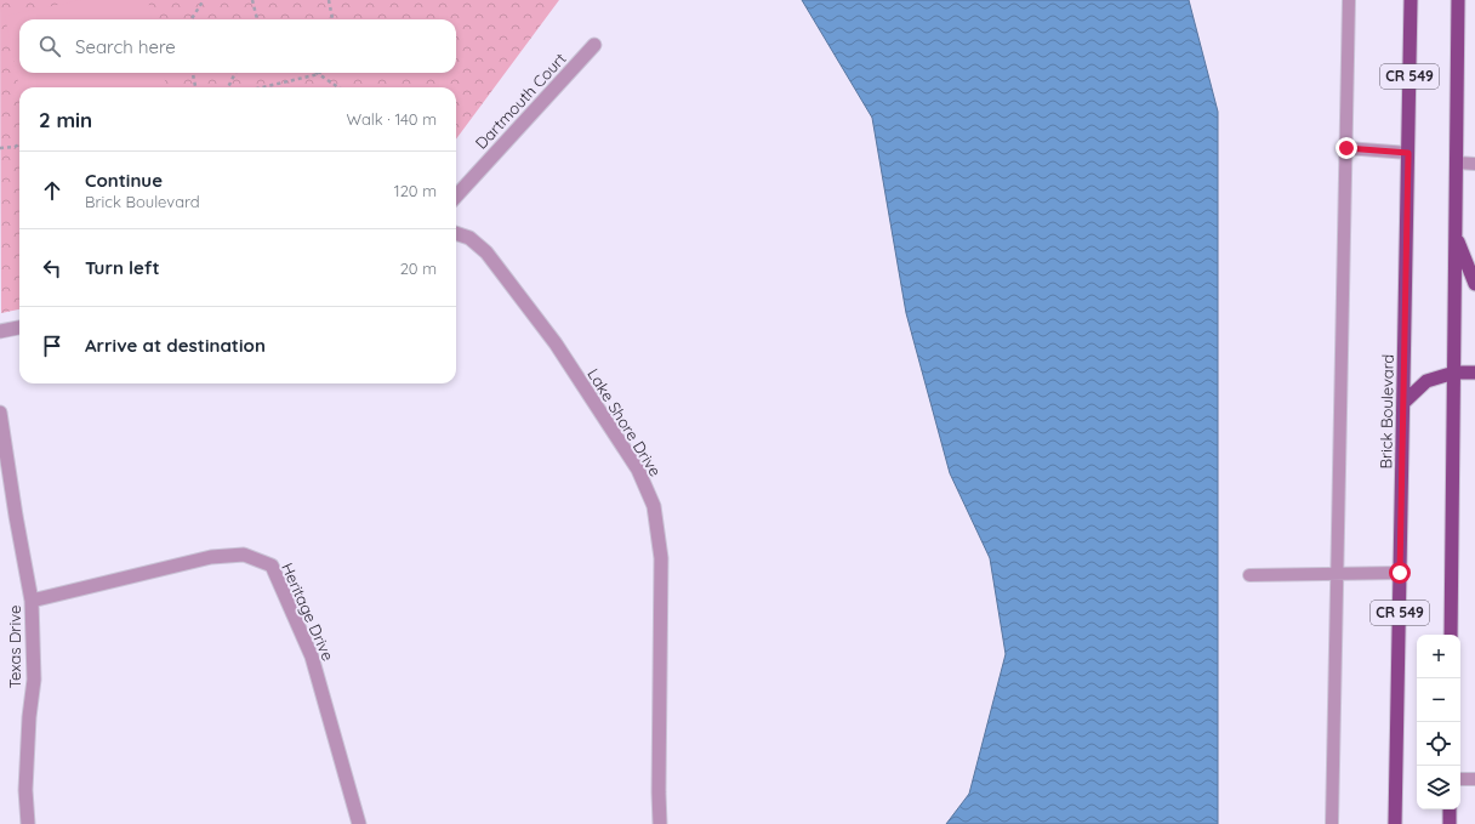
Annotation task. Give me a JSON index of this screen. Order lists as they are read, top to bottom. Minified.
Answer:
{"streets":{"main road":["CR 549","Brick Boulevard"],"street":["Dartmouth Court","Lake Shore Drive","Heritage Drive","Texas Drive"]},"crossings":[["Heritage Drive","Texas Drive"]],"page":{"search":"Search here","heading":["2 min","Walk · 140 m"],"list":[["Continue","Brick Boulevard","120 m"],["Turn left","20 m"],"Arrive at destination"],"map_buttons":["+","−"]}}
